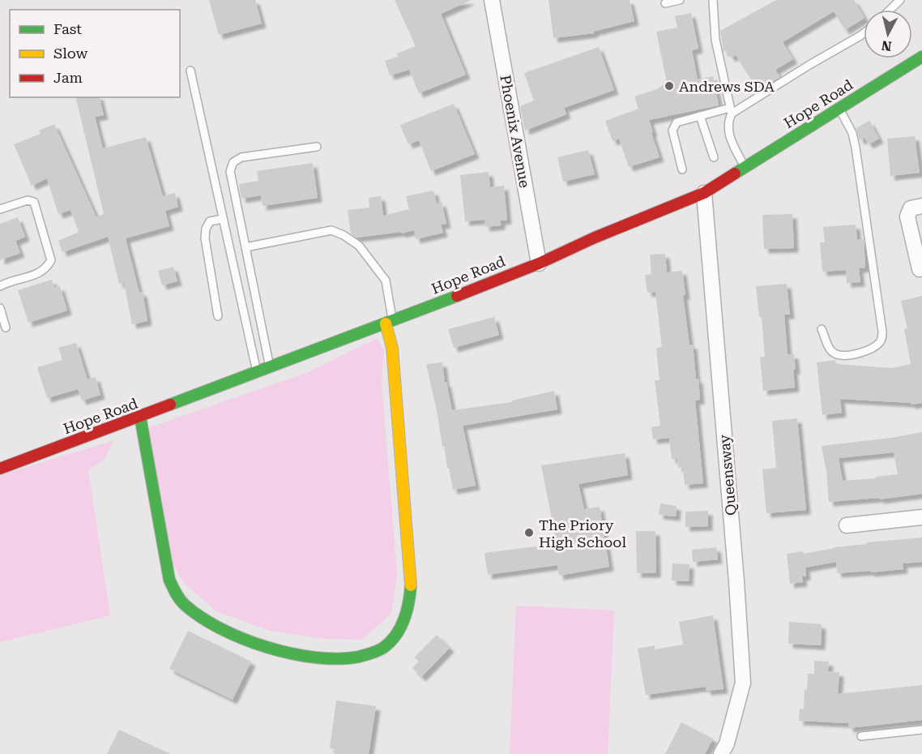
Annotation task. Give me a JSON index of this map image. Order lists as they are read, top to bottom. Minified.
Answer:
{"streets":{"main road":["Hope Road"],"street":["Phoenix Avenue","Queensway"]},"crossings":[["Hope Road","Phoenix Avenue"],["Hope Road","Queensway"]],"places":["Andrews SDA","The Priory High School"],"legend":["Fast","Slow","Jam"],"north":"bottom"}
